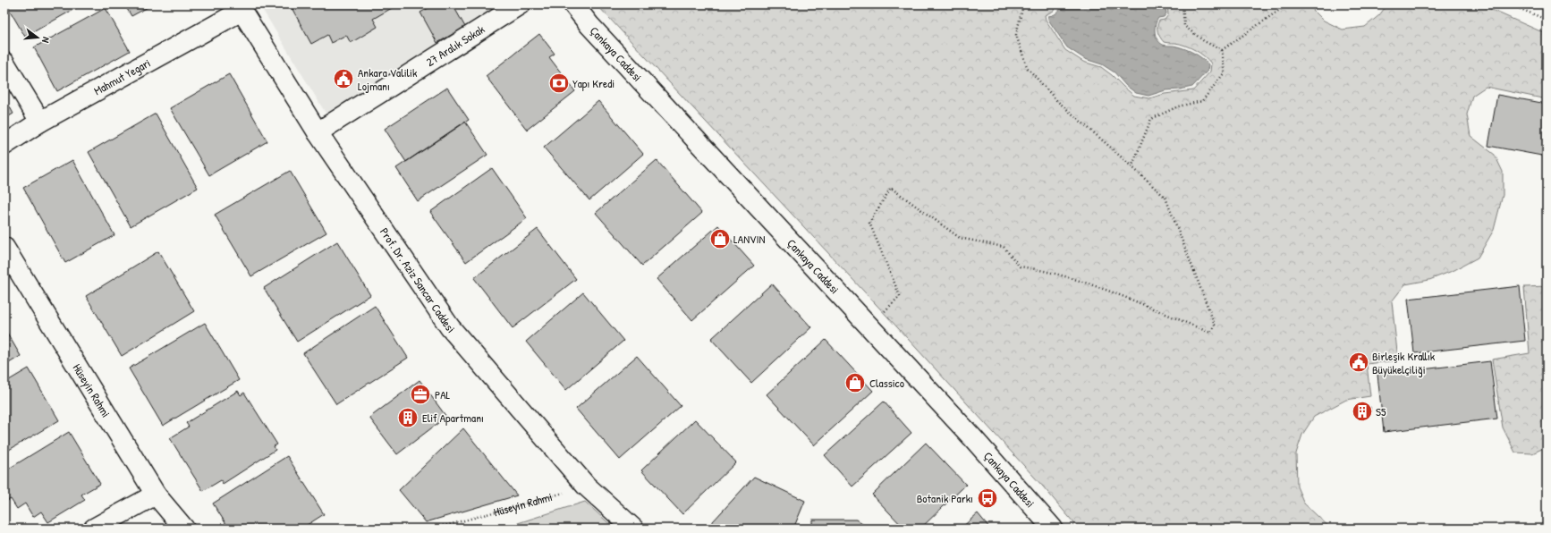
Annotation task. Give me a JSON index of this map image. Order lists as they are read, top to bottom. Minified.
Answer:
{"streets":{"street":["27 Aralık Sokak","Çankaya Caddesi","Mahmut Yegari","Prof. Dr. Aziz Sancar Caddesi","Hüseyin Rahmi"]},"crossings":[["27 Aralık Sokak","Prof. Dr. Aziz Sancar Caddesi"],["Mahmut Yegari","Prof. Dr. Aziz Sancar Caddesi"],["Prof. Dr. Aziz Sancar Caddesi","Hüseyin Rahmi"]],"places":{"public building":["Ankara Valilik Lojmanı","Birleşik Krallık Büyükelçiliği"],"bank":["Yapı Kredi"],"shop":["LANVIN","Classico"],"office":["PAL"],"building":["S5","Elif Apartmanı"],"bus stop":["Botanik Parkı"]},"north":"right"}
